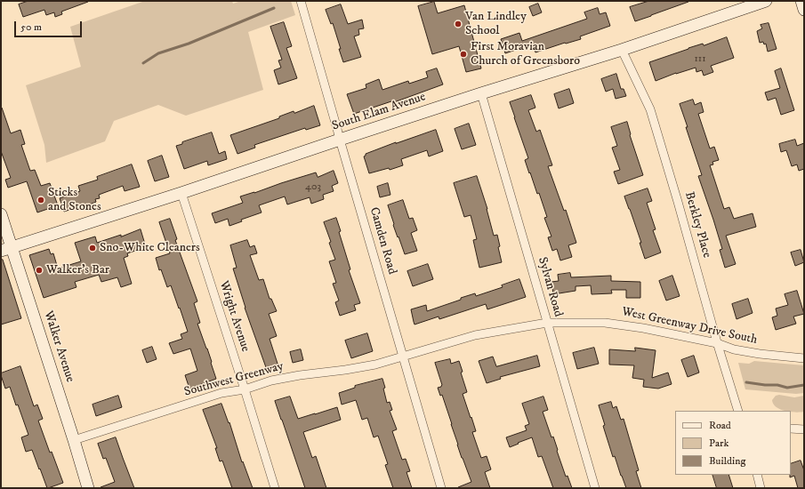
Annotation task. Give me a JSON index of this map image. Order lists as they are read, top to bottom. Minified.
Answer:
{"streets":{"street":["South Elam Avenue","Berkley Place","Camden Road","Sylvan Road","Wright Avenue","West Greenway Drive South","Walker Avenue","Southwest Greenway"]},"crossings":[["South Elam Avenue","Berkley Place"],["South Elam Avenue","Camden Road"],["South Elam Avenue","Sylvan Road"],["South Elam Avenue","Wright Avenue"],["South Elam Avenue","Walker Avenue"],["Berkley Place","West Greenway Drive South"],["Camden Road","West Greenway Drive South"],["Camden Road","Southwest Greenway"],["Sylvan Road","West Greenway Drive South"],["Wright Avenue","Southwest Greenway"],["West Greenway Drive South","Southwest Greenway"],["Walker Avenue","Southwest Greenway"]],"places":["Van Lindley School","First Moravian Church of Greensboro","Sticks and Stones","Sno-White Cleaners","Walker's Bar"],"house_numbers":["111","403"],"legend":["Road","Park","Building"],"scale_bar":"50 m"}
